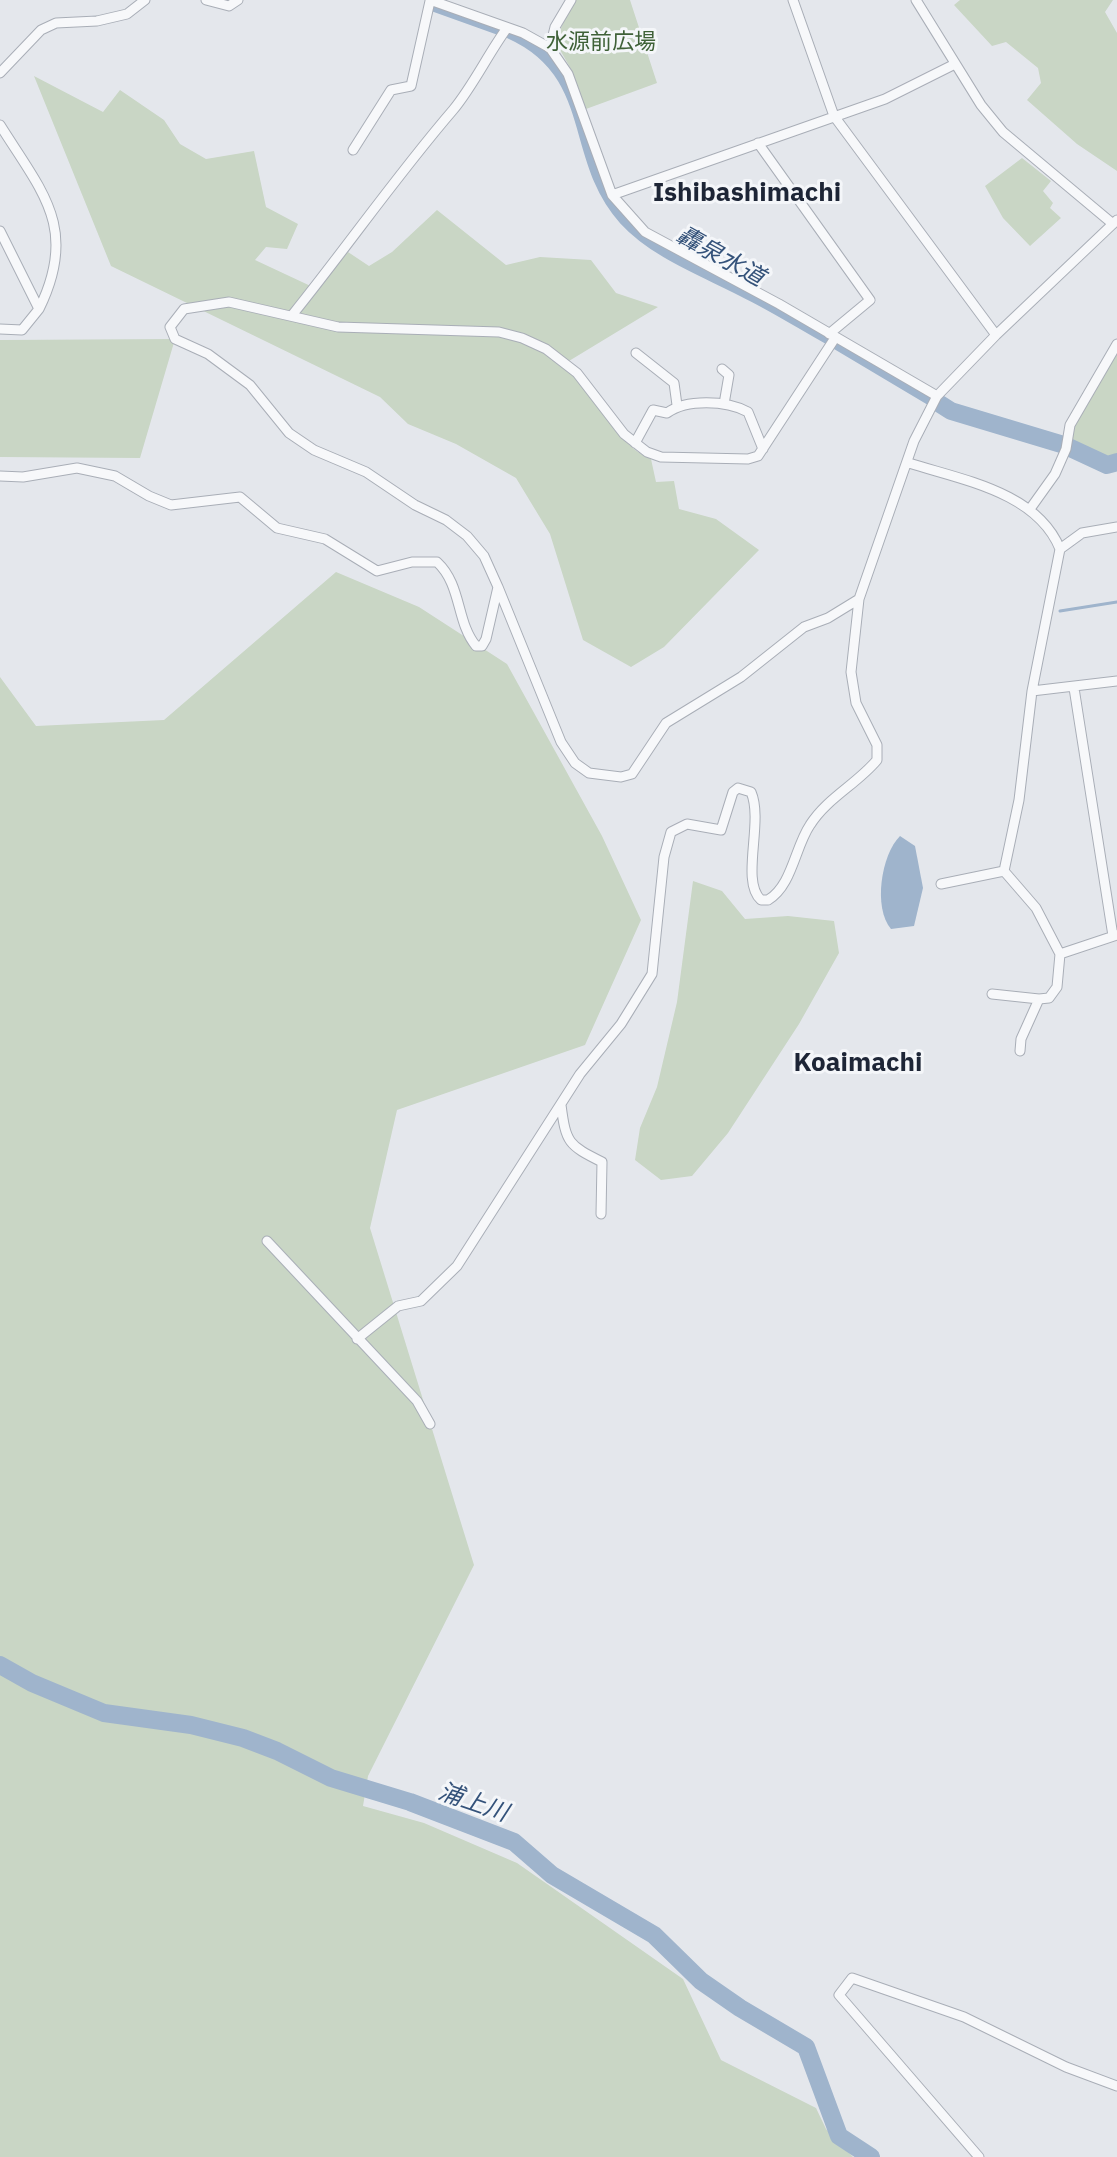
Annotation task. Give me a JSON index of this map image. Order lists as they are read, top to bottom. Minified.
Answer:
{"districts":["Ishibashimachi","Koaimachi"],"water":["轟泉水道","浦上川"],"parks":["水源前広場"]}
